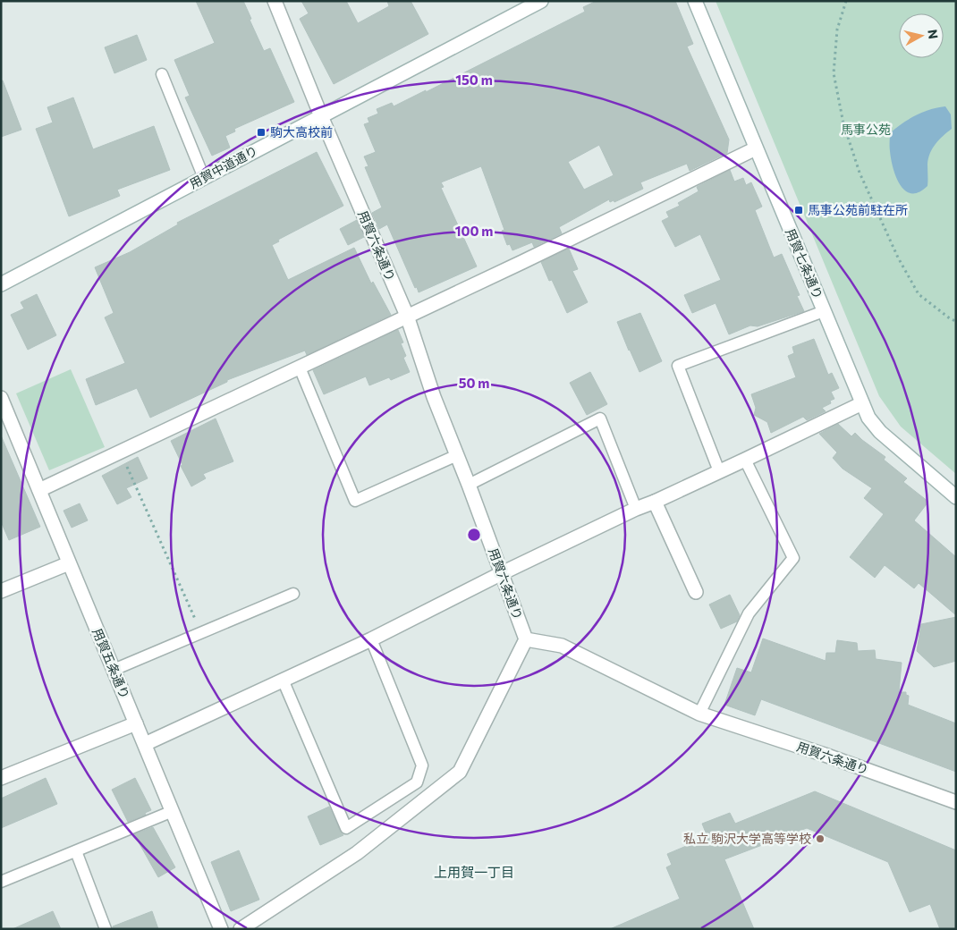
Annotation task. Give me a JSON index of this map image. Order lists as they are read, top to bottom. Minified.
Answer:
{"streets":{"street":["用賀中道通り","用賀六条通り","用賀七条通り","用賀五条通り"]},"crossings":[["用賀中道通り","用賀六条通り"]],"districts":["上用賀一丁目"],"parks":["馬事公苑"],"places":{"transit":["駒大高校前","馬事公苑前駐在所"],"other":["私立 駒沢大学高等学校"]},"north":"right","rings":["150 m","100 m","50 m"]}
